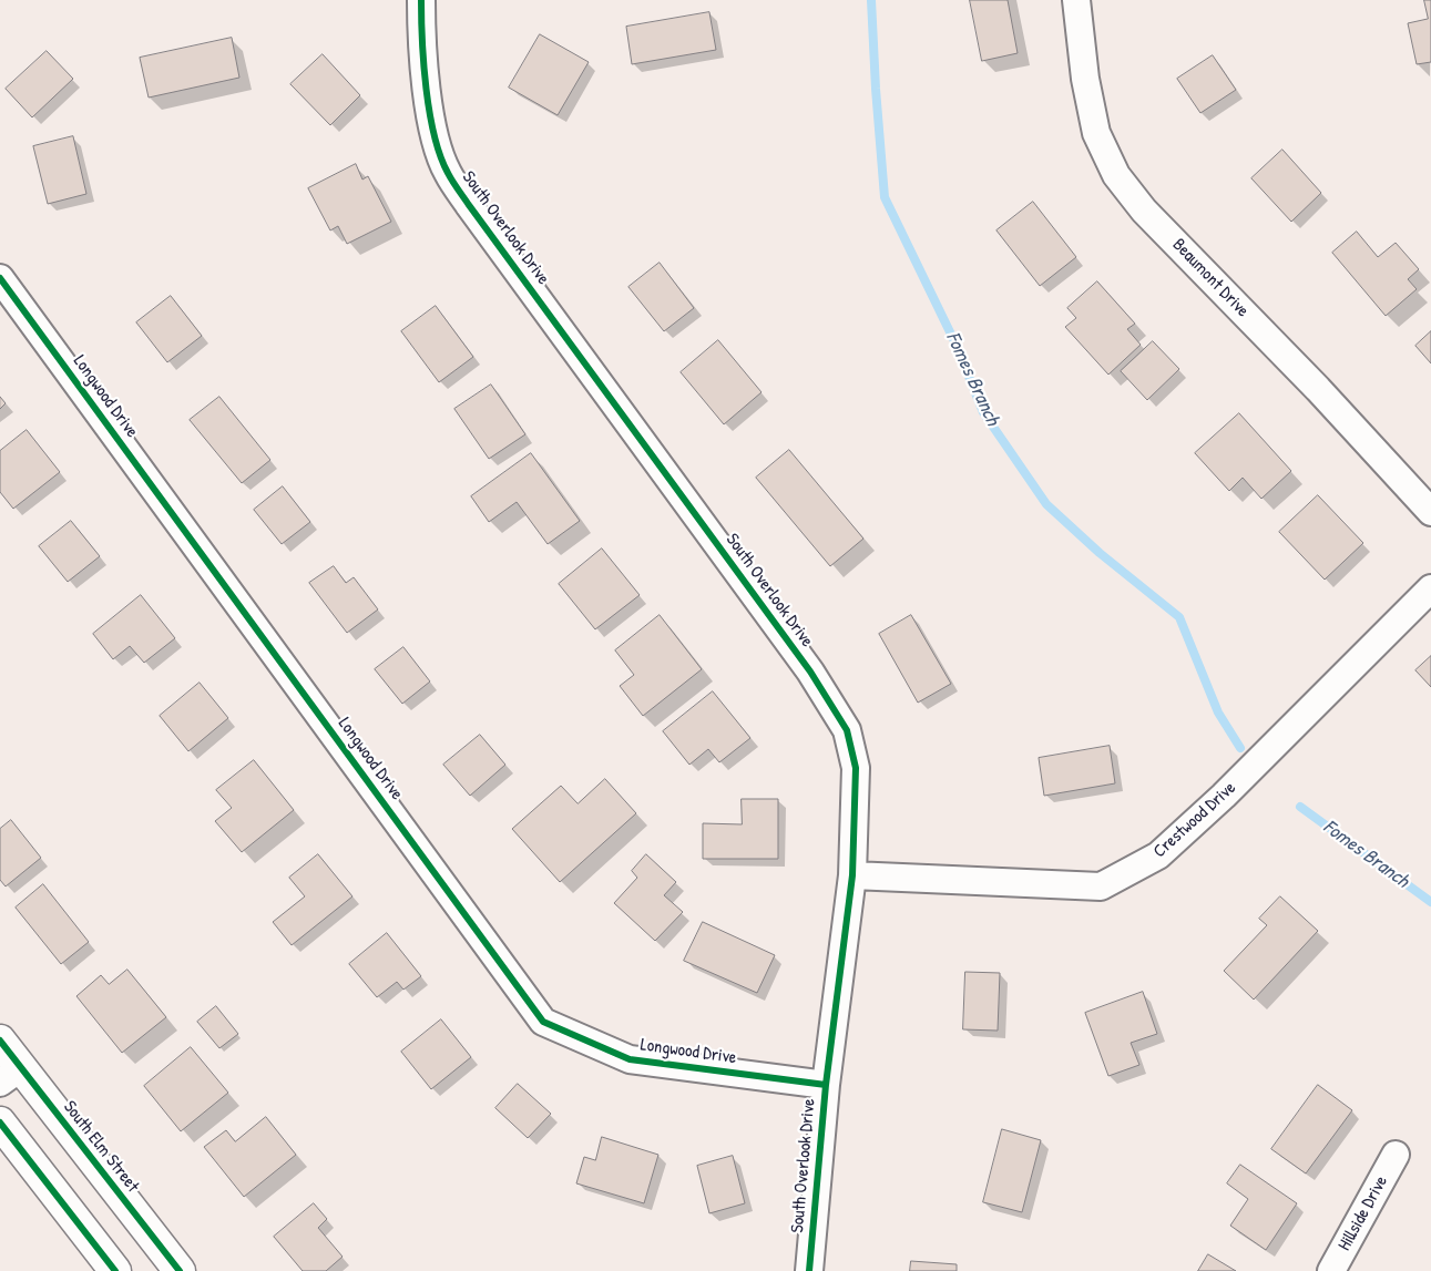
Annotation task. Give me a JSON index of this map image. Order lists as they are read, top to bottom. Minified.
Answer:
{"streets":{"street":["South Overlook Drive","Beaumont Drive","Longwood Drive","Crestwood Drive","South Elm Street","Hillside Drive"]},"crossings":[["South Overlook Drive","Longwood Drive"],["South Overlook Drive","Crestwood Drive"]],"water":["Fomes Branch"]}
